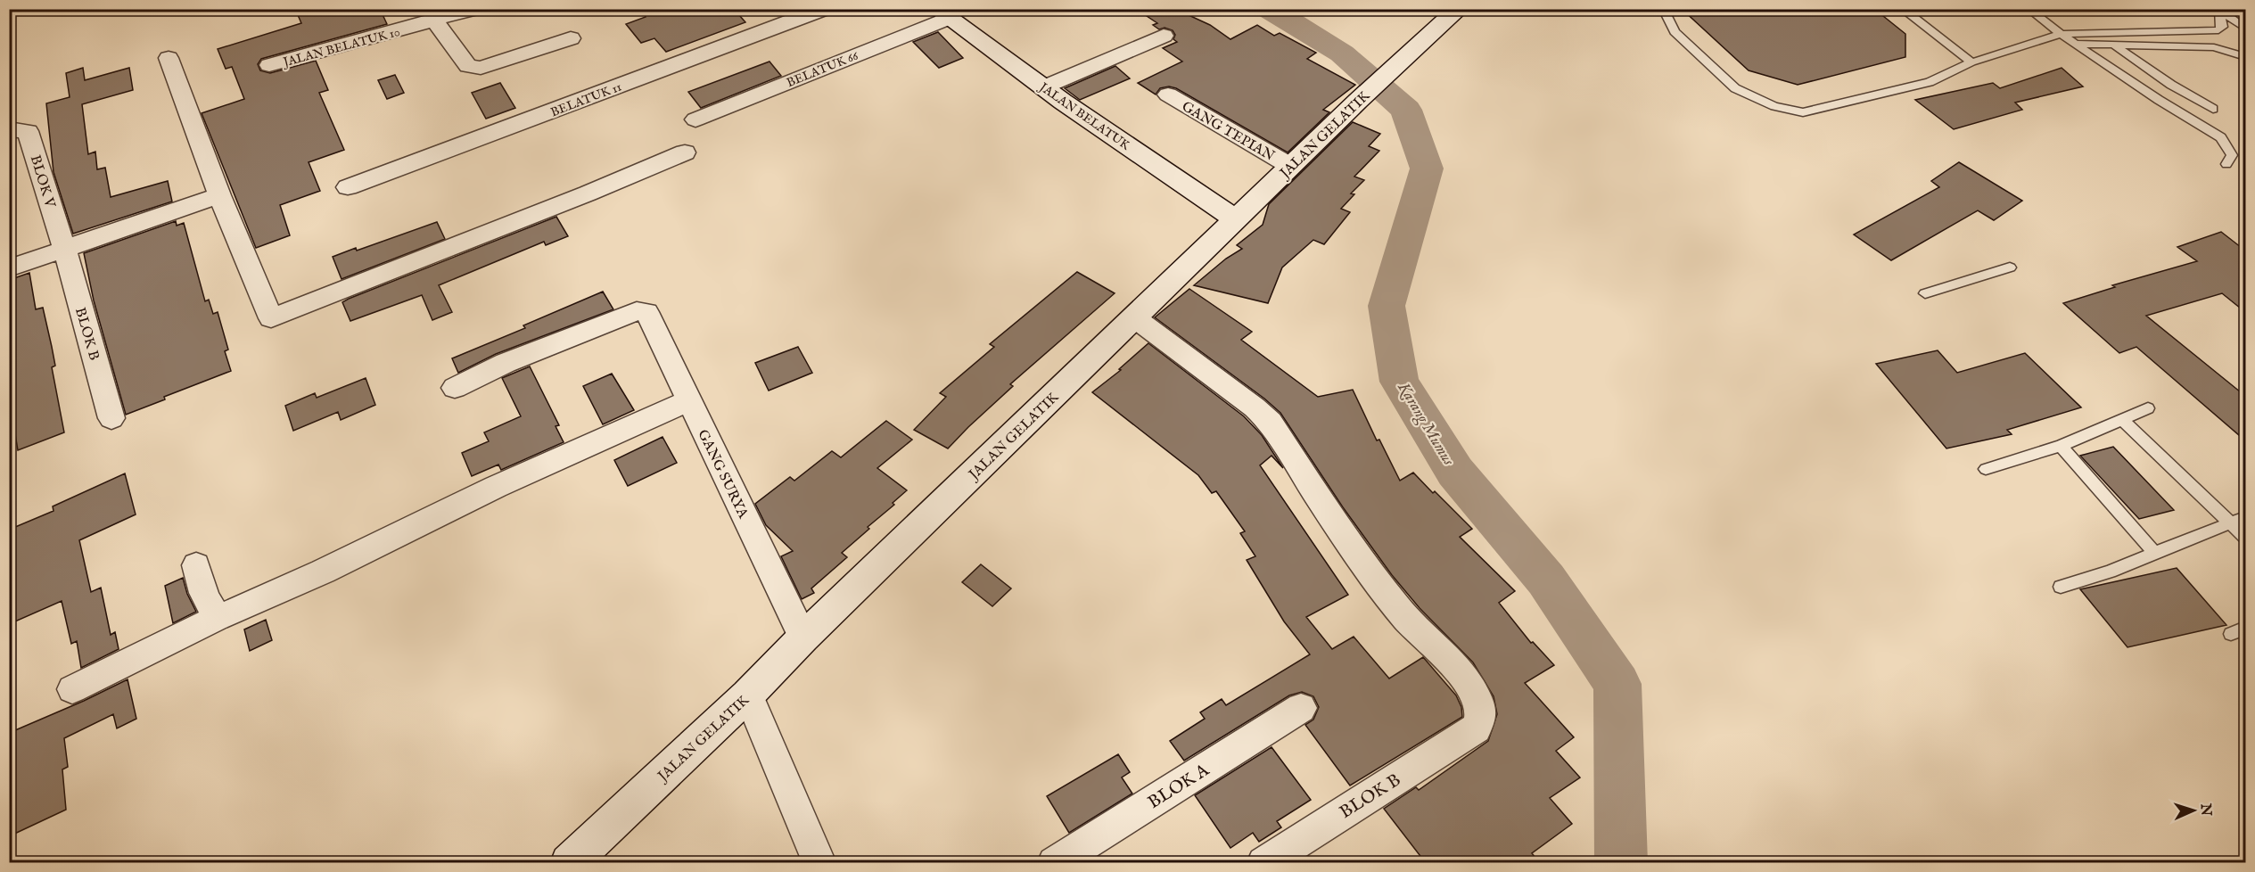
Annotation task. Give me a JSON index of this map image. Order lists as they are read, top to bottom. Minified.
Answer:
{"streets":{"street":["JALAN BELATUK 10","BELATUK 66","BELATUK 11","JALAN BELATUK","GANG TEPIAN","JALAN GELATIK","BLOK V","BLOK B","GANG SURYA","BLOK A"]},"crossings":[["BELATUK 66","JALAN BELATUK"],["JALAN BELATUK","JALAN GELATIK"],["GANG TEPIAN","JALAN GELATIK"],["JALAN GELATIK","BLOK B"],["JALAN GELATIK","GANG SURYA"],["BLOK V","BLOK B"]],"water":["Karang Mumus"],"north":"right"}
